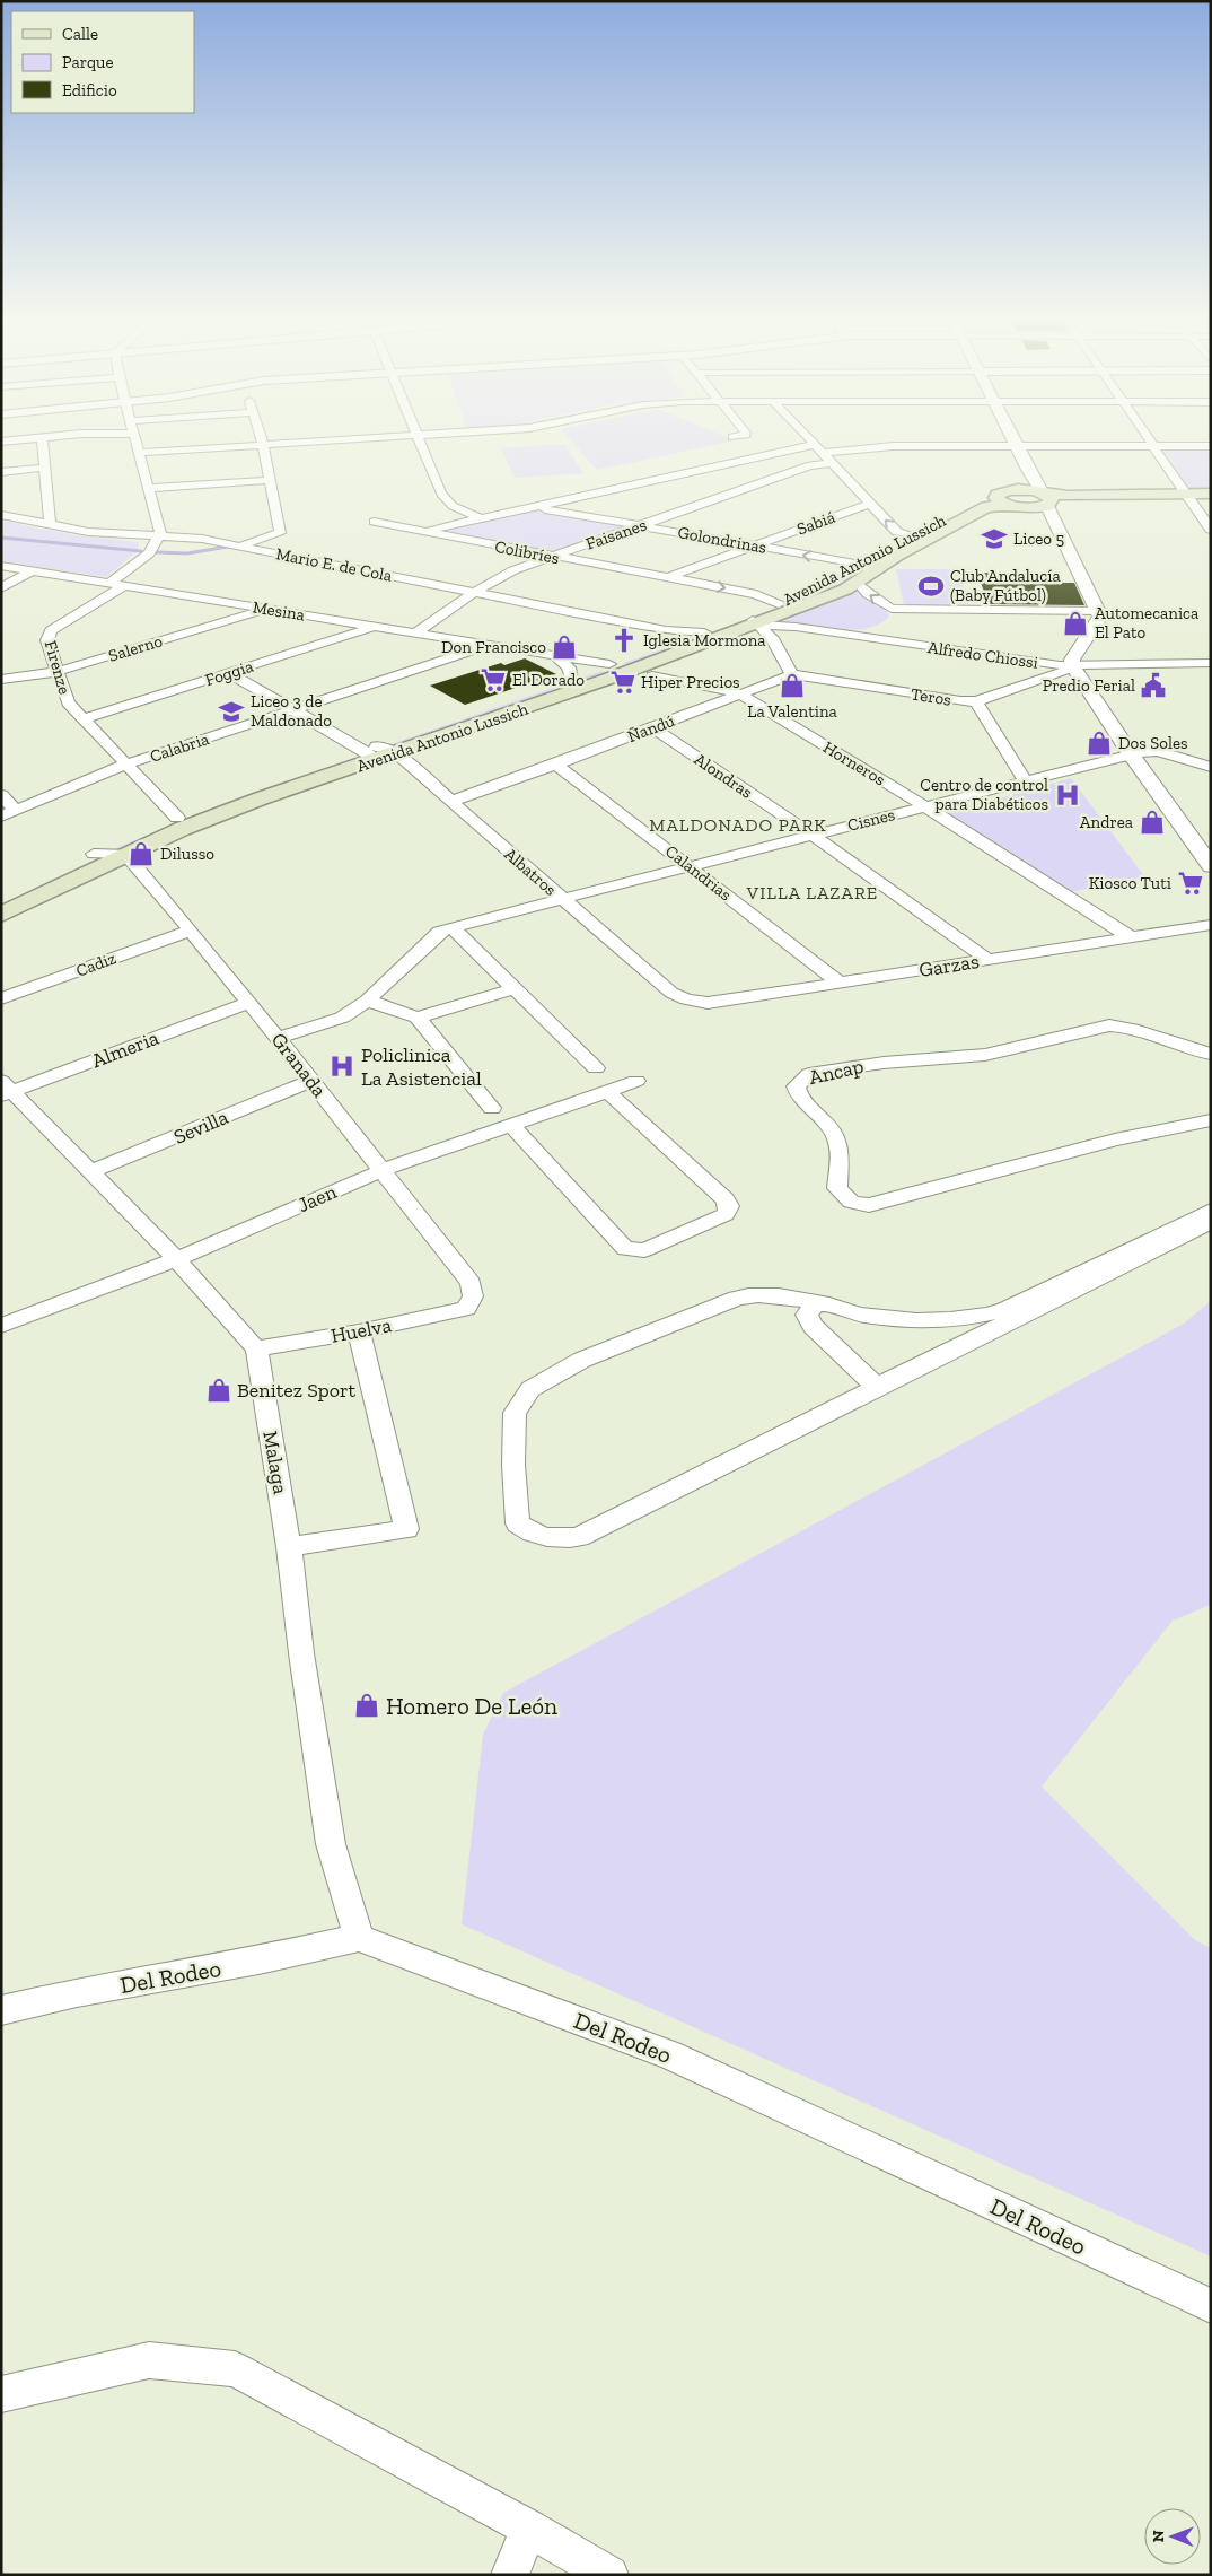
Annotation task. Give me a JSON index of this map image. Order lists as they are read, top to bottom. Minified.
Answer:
{"streets":{"main road":["Avenida Antonio Lussich"],"street":["Sabiá","Faisanes","Golondrinas","Colibríes","Mario E. de Cola","Mesina","Salerno","Alfredo Chiossi","Firenze","Foggia","Teros","Ñandú","Calabria","Horneros","Alondras","Cisnes","Albatros","Calandrias","Cadiz","Garzas","Almeria","Granada","Ancap","Sevilla","Jaen","Huelva","Malaga","Del Rodeo"]},"crossings":[["Sabiá","Golondrinas"],["Sabiá","Colibríes"],["Faisanes","Golondrinas"],["Faisanes","Colibríes"],["Faisanes","Mario E. de Cola"],["Faisanes","Mesina"],["Golondrinas","Avenida Antonio Lussich"],["Colibríes","Avenida Antonio Lussich"],["Avenida Antonio Lussich","Mario E. de Cola"],["Avenida Antonio Lussich","Mesina"],["Avenida Antonio Lussich","Alfredo Chiossi"],["Avenida Antonio Lussich","Firenze"],["Avenida Antonio Lussich","Albatros"],["Avenida Antonio Lussich","Granada"],["Mesina","Salerno"],["Mesina","Firenze"],["Mesina","Foggia"],["Mesina","Calabria"],["Salerno","Firenze"],["Firenze","Foggia"],["Firenze","Calabria"],["Foggia","Albatros"],["Teros","Ñandú"],["Teros","Cisnes"],["Ñandú","Horneros"],["Ñandú","Alondras"],["Ñandú","Albatros"],["Ñandú","Calandrias"],["Calabria","Albatros"],["Horneros","Cisnes"],["Horneros","Garzas"],["Alondras","Cisnes"],["Alondras","Garzas"],["Cisnes","Albatros"],["Cisnes","Calandrias"],["Cisnes","Granada"],["Albatros","Garzas"],["Calandrias","Garzas"],["Cadiz","Granada"],["Almeria","Granada"],["Granada","Sevilla"],["Granada","Jaen"],["Granada","Huelva"],["Huelva","Malaga"],["Malaga","Del Rodeo"]],"districts":["MALDONADO PARK","VILLA LAZARE"],"places":{"school or university":["Liceo 5","Liceo 3 de Maldonado"],"sports":["Club Andalucía (Baby Fútbol)"],"shop":["Automecanica El Pato","Don Francisco","La Valentina","Dos Soles","Andrea","Dilusso","Benitez Sport","Homero De León"],"church":["Iglesia Mormona"],"supermarket":["El Dorado","Hiper Precios","Kiosco Tuti"],"public building":["Predio Ferial"],"hospital":["Centro de control para Diabéticos","Policlinica La Asistencial"]},"legend":["Calle","Parque","Edificio"],"north":"left"}
